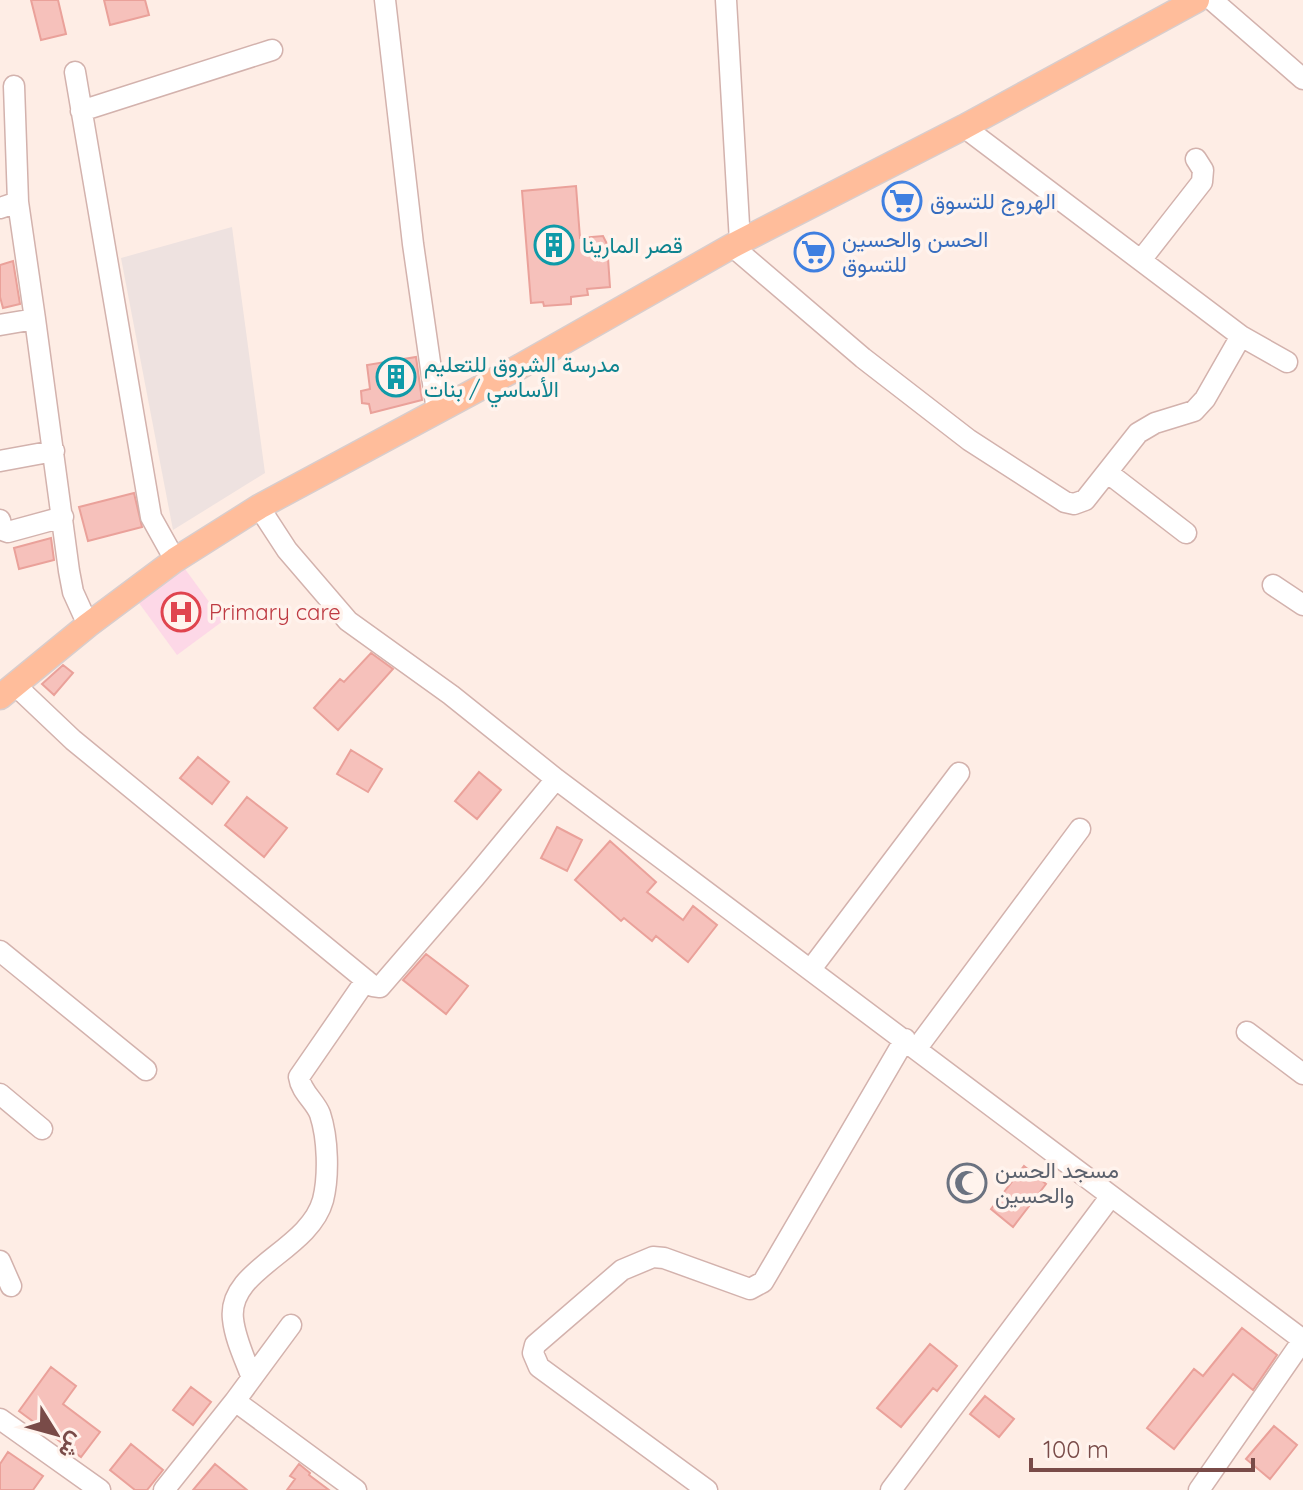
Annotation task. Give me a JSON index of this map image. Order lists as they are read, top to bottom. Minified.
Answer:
{"places":{"supermarket":["الهروج للتسوق","الحسن والحسين للتسوق"],"building":["قصر المارينا","مدرسة الشروق للتعليم الأساسي / بنات"],"hospital":["Primary care"],"mosque":["مسجد الحسن والحسين"]},"scale_bar":"100 m","north":"bottom right"}
